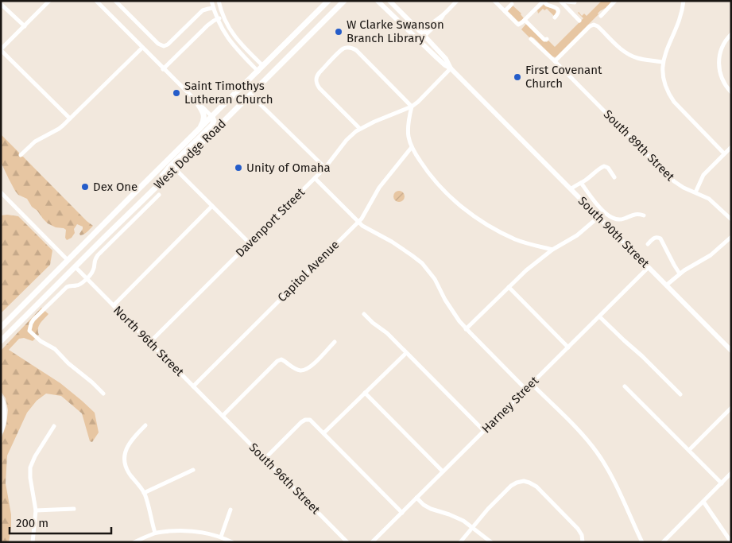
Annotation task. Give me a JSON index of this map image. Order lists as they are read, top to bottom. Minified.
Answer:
{"streets":{"highway":["West Dodge Road"],"main road":["South 90th Street"],"street":["South 89th Street","Davenport Street","Capitol Avenue","North 96th Street","Harney Street","South 96th Street"]},"crossings":[["West Dodge Road","North 96th Street"],["Davenport Street","South 90th Street"],["Davenport Street","North 96th Street"],["South 90th Street","Harney Street"],["Capitol Avenue","North 96th Street"],["North 96th Street","South 96th Street"]],"places":["W Clarke Swanson Branch Library","First Covenant Church","Saint Timothys Lutheran Church","Unity of Omaha","Dex One"],"scale_bar":"200 m"}
